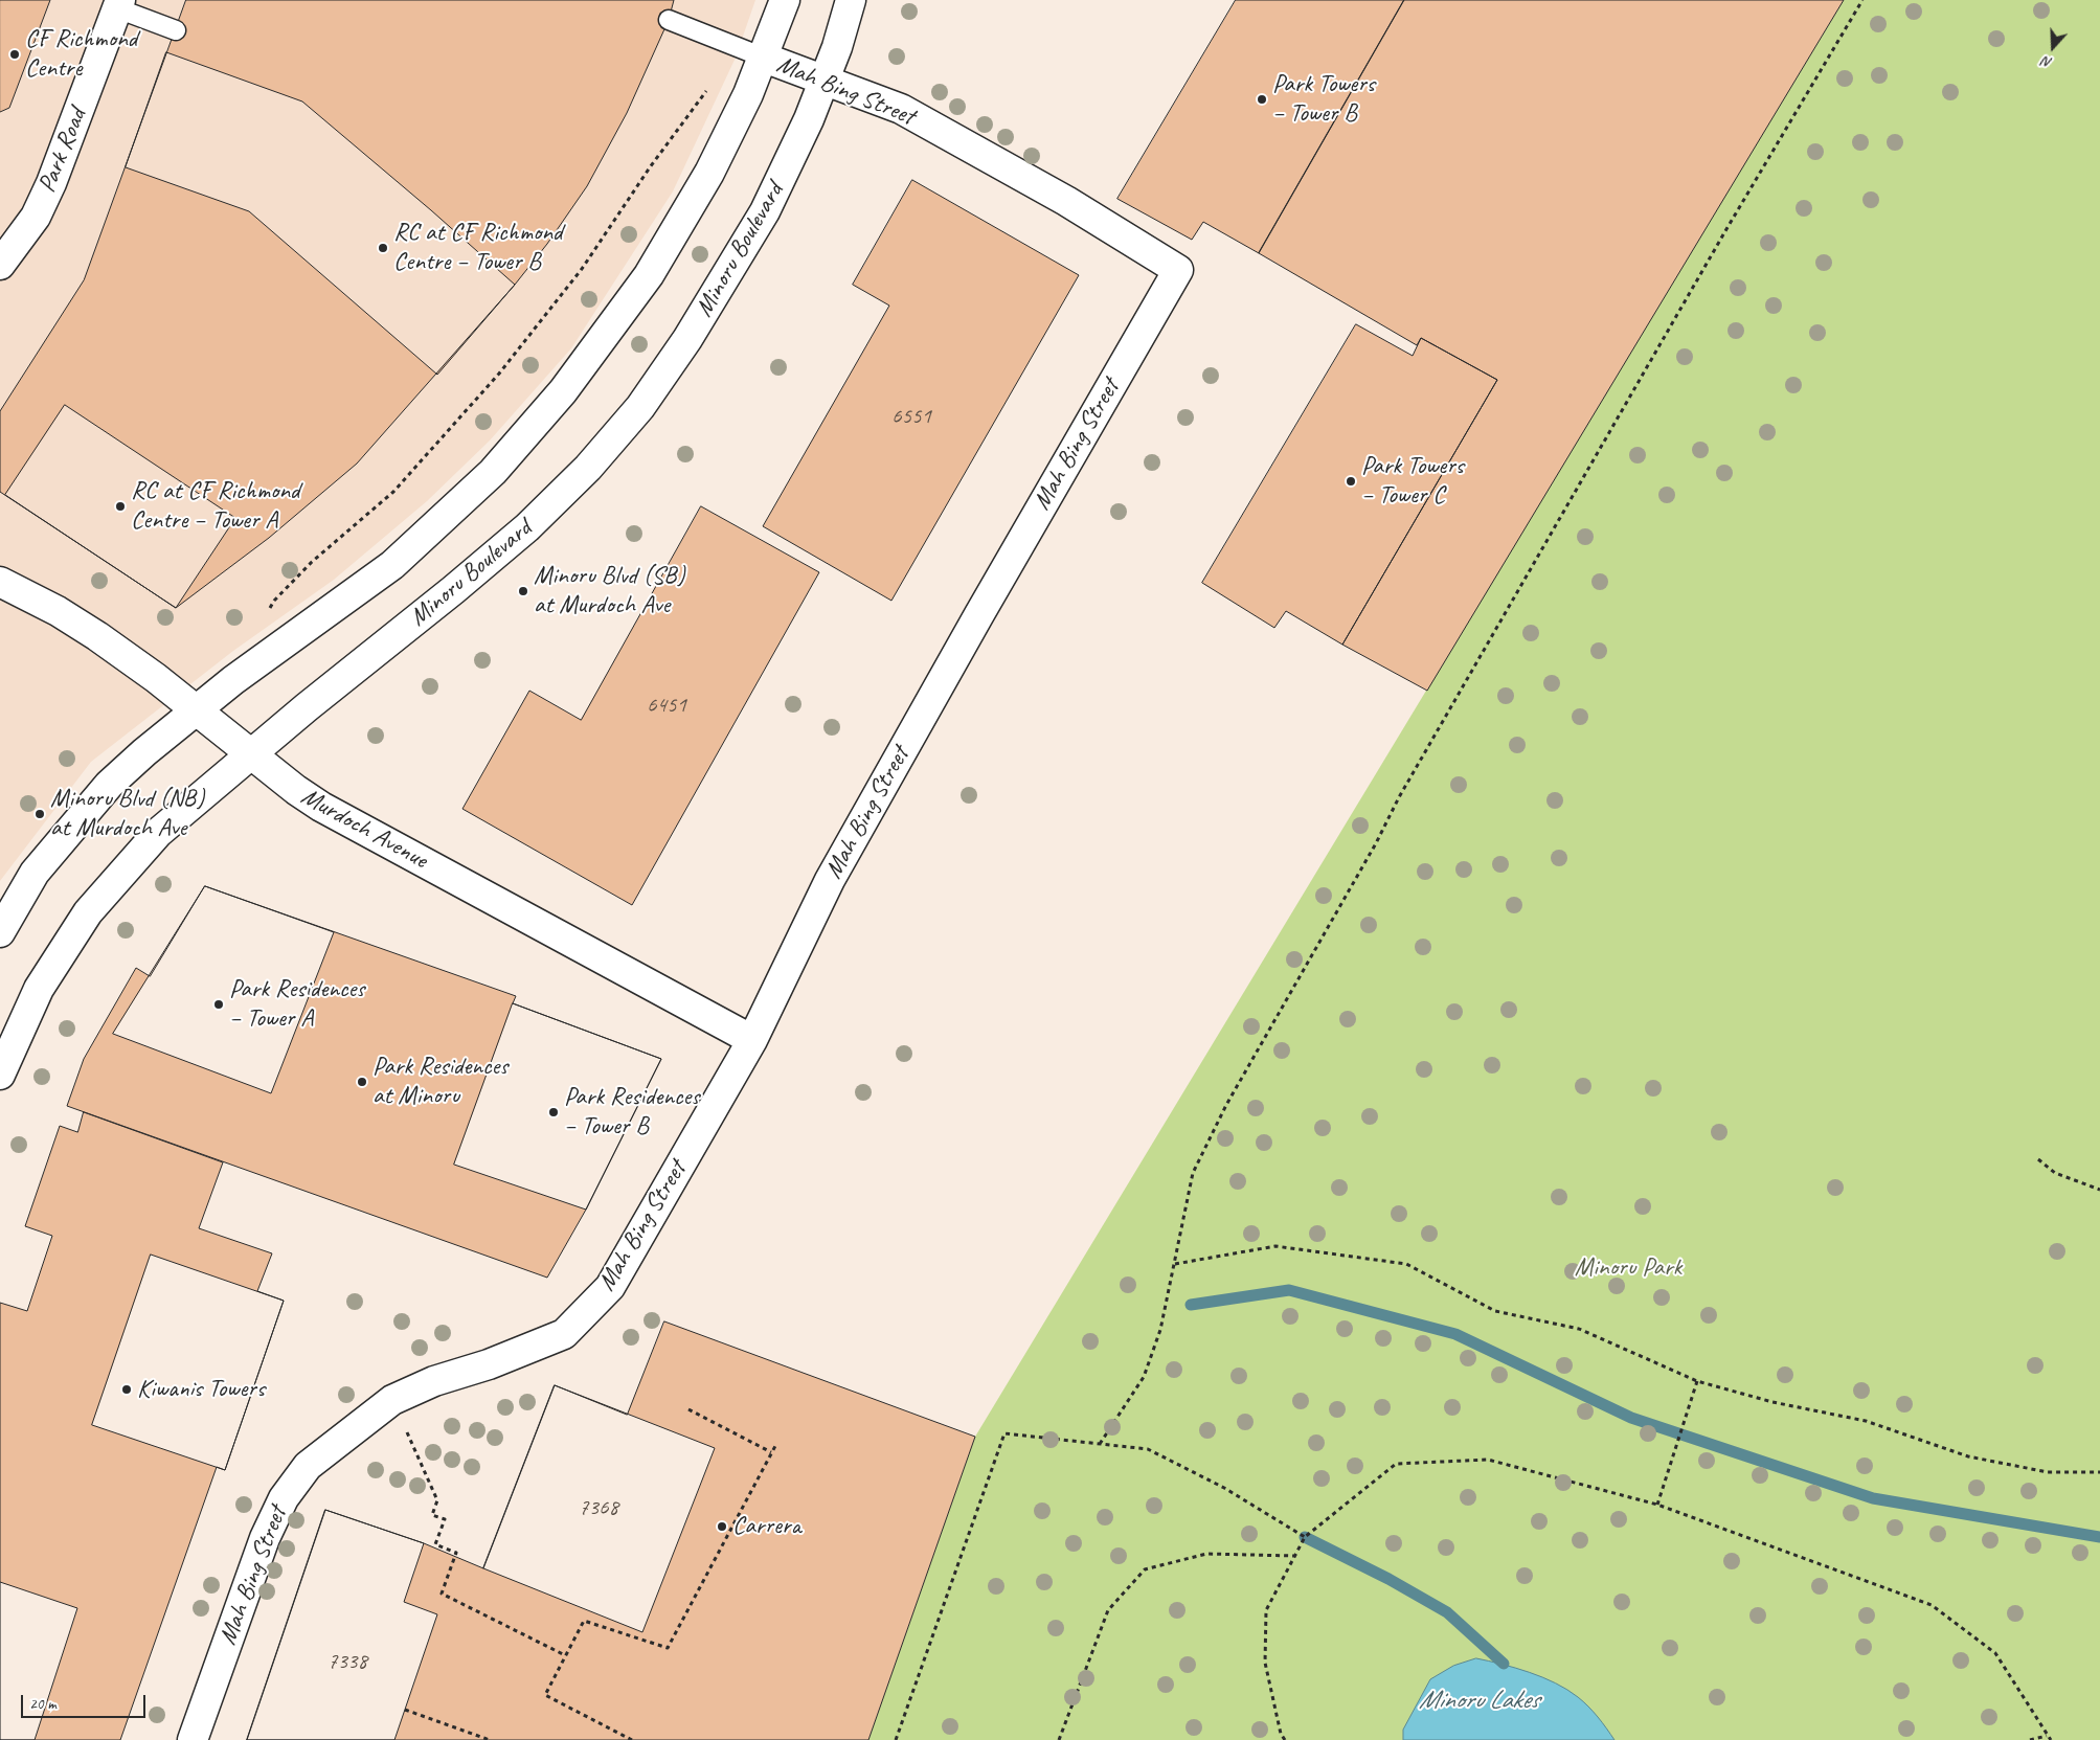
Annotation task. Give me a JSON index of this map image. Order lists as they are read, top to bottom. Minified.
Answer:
{"streets":{"street":["Mah Bing Street","Park Road","Minoru Boulevard","Murdoch Avenue"]},"crossings":[["Mah Bing Street","Minoru Boulevard"],["Mah Bing Street","Murdoch Avenue"],["Minoru Boulevard","Murdoch Avenue"]],"water":["Minoru Lakes"],"parks":["Minoru Park"],"places":["CF Richmond Centre","Park Towers – Tower B","RC at CF Richmond Centre – Tower B","Park Towers – Tower C","RC at CF Richmond Centre – Tower A","Minoru Blvd (SB) at Murdoch Ave","Minoru Blvd (NB) at Murdoch Ave","Park Residences – Tower A","Park Residences at Minoru","Park Residences – Tower B","Kiwanis Towers","Carrera"],"house_numbers":["6551","6451","7368","7338"],"scale_bar":"20 m","north":"bottom"}
